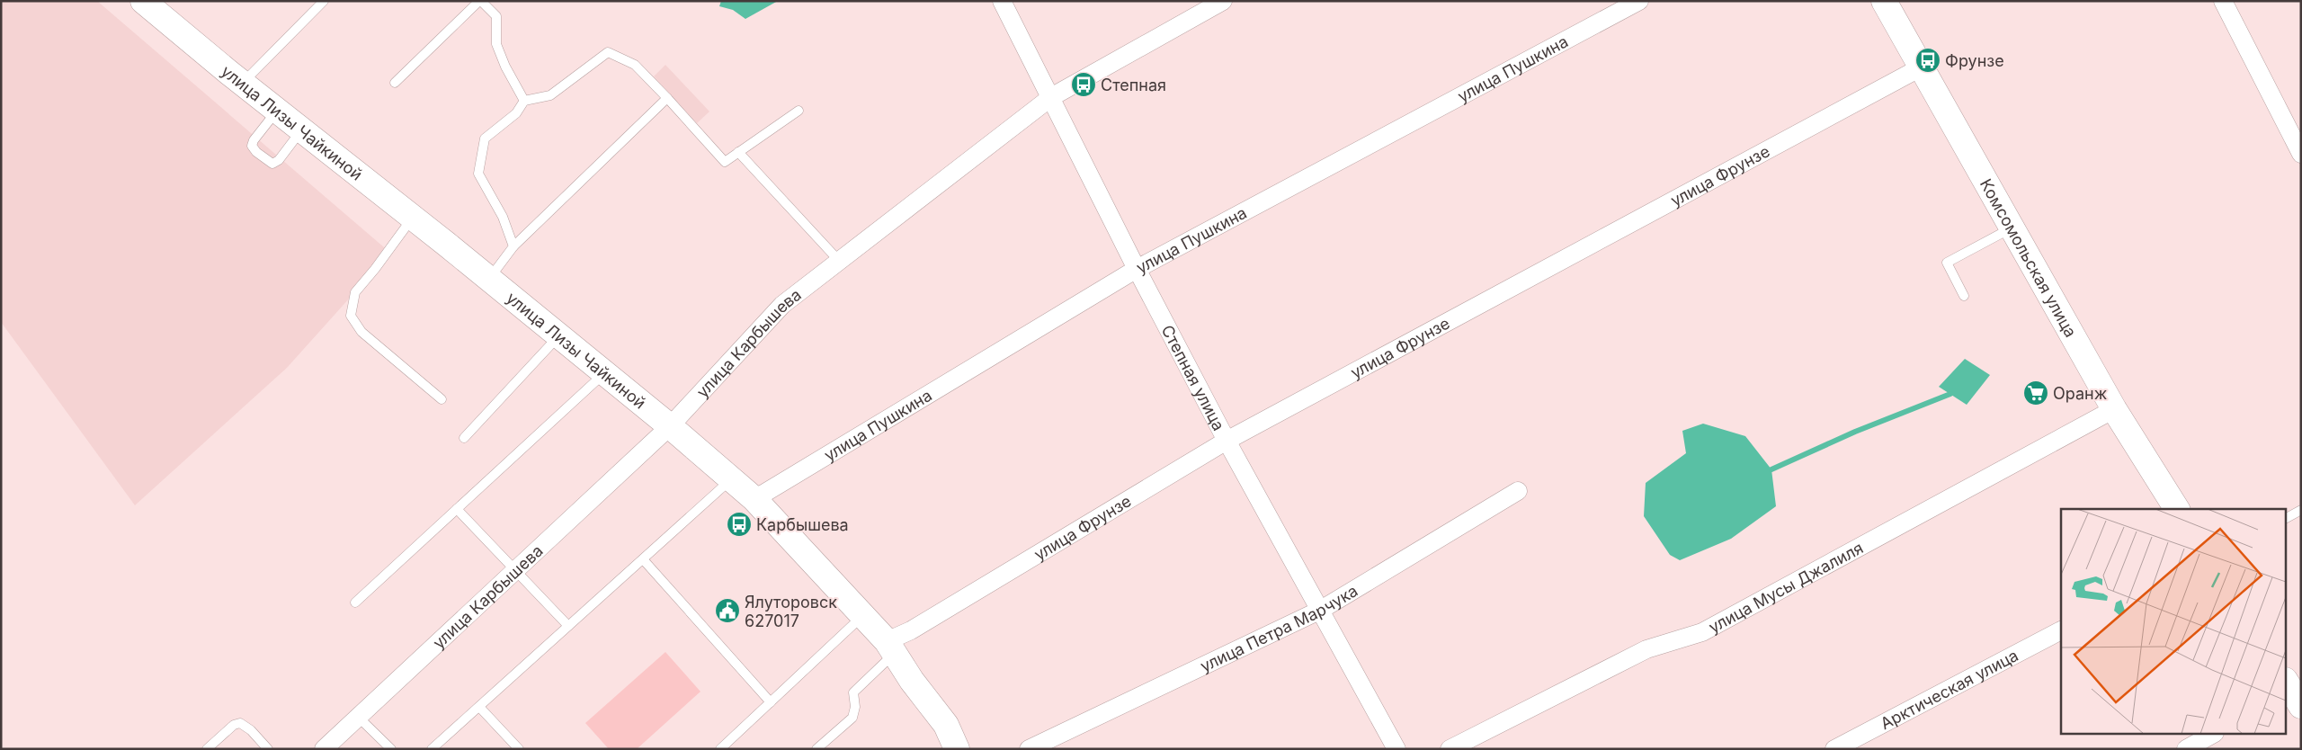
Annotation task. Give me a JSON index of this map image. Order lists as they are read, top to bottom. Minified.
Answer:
{"streets":{"street":["улица Пушкина","улица Лизы Чайкиной","улица Фрунзе","Комсомольская улица","улица Карбышева","Степная улица","улица Мусы Джалиля","улица Петра Марчука","Арктическая улица"]},"crossings":[["улица Пушкина","улица Лизы Чайкиной"],["улица Пушкина","Степная улица"],["улица Лизы Чайкиной","улица Фрунзе"],["улица Лизы Чайкиной","улица Карбышева"],["улица Фрунзе","Комсомольская улица"],["улица Фрунзе","Степная улица"],["Комсомольская улица","улица Мусы Джалиля"],["улица Карбышева","Степная улица"],["Степная улица","улица Петра Марчука"]],"places":{"bus stop":["Фрунзе","Степная","Карбышева"],"supermarket":["Оранж"],"public building":["Ялуторовск 627017"]}}
